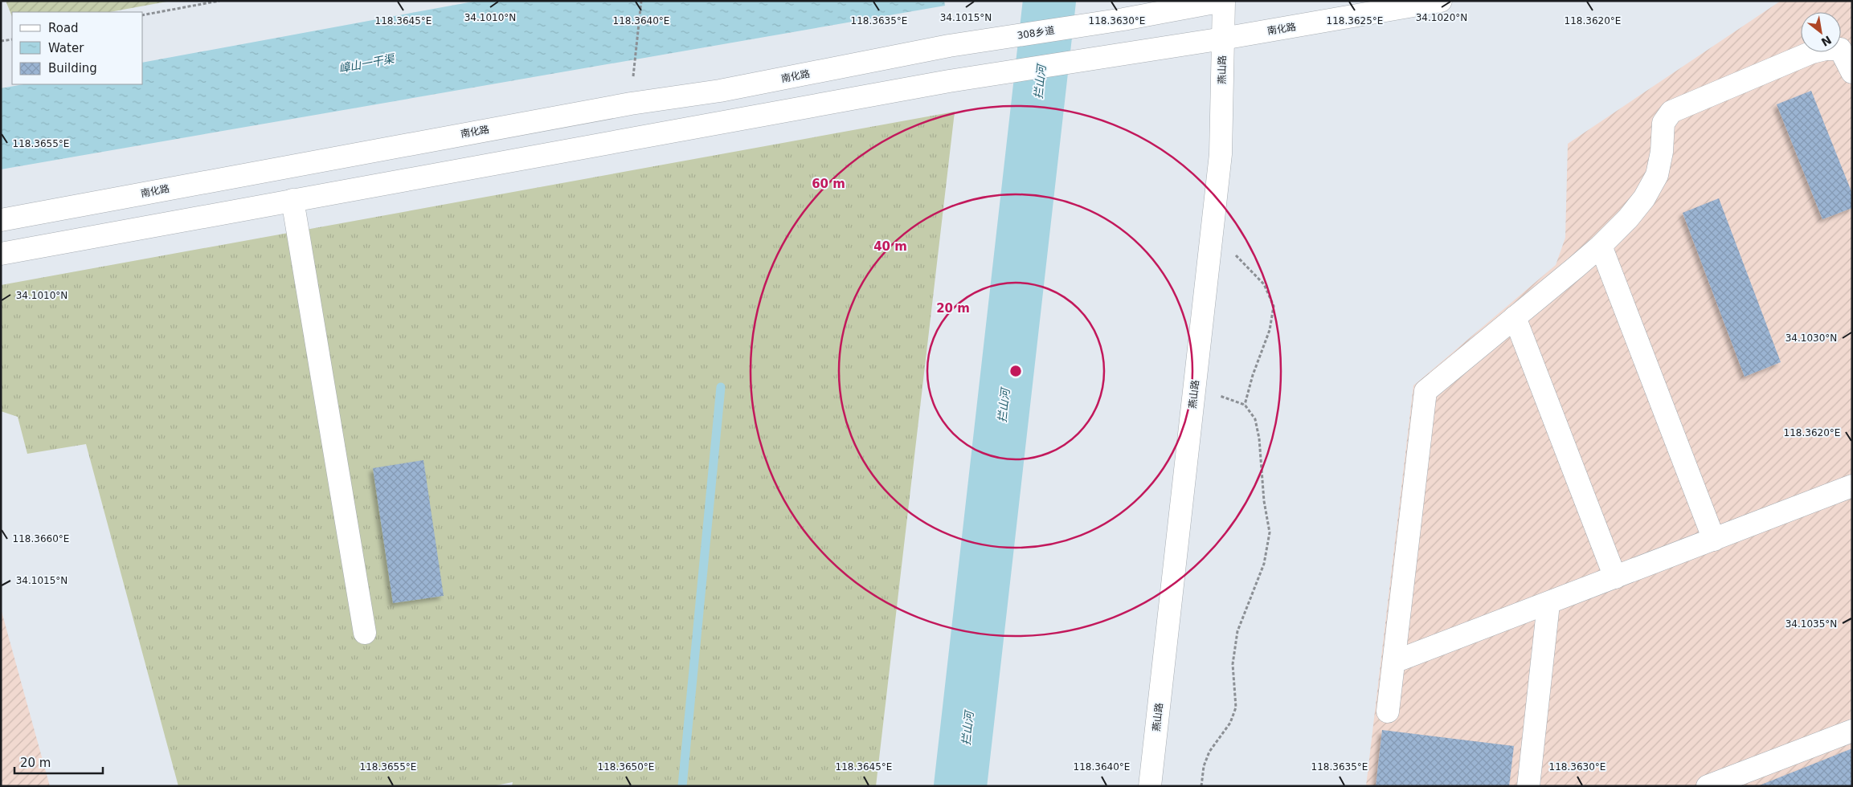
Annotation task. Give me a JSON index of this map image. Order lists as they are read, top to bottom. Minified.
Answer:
{"streets":{"main road":["南化路","308乡道","燕山路"]},"crossings":[["南化路","308乡道"],["南化路","燕山路"],["308乡道","燕山路"]],"water":["嶂山一干渠","拦山河"],"legend":["Road","Water","Building"],"scale_bar":"20 m","north":"bottom right","coordinates":["34.1010°N","34.1015°N","34.1020°N","118.3645°E","118.3640°E","118.3635°E","118.3630°E","118.3625°E","118.3620°E","118.3655°E","34.1030°N","118.3660°E","34.1035°N","118.3650°E"],"rings":["60 m","40 m","20 m"]}
